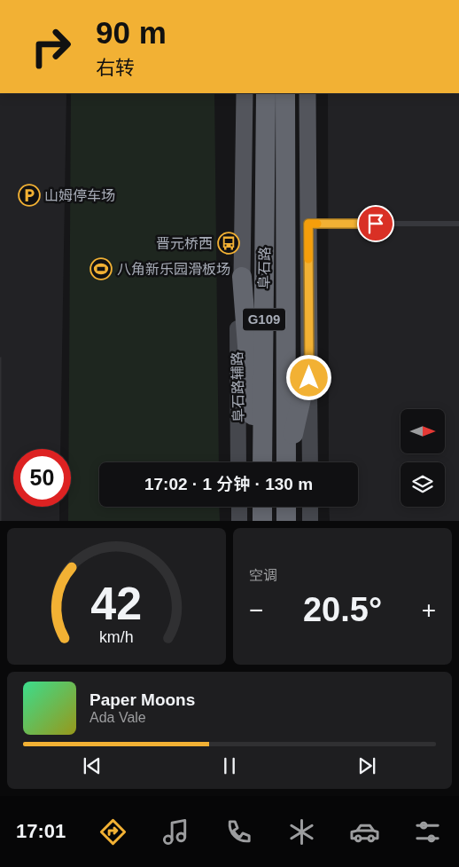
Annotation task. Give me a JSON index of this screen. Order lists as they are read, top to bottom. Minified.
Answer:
{"streets":{"highway":["阜石路","G109"],"street":["阜石路辅路"]},"crossings":[["阜石路","阜石路辅路"]],"places":{"parking":["山姆停车场"],"bus stop":["晋元桥西"],"sports":["八角新乐园滑板场"]},"north":"right","page":{"turn":["90 m","右转"],"limit":"50","trip":"17:02 · 1 分钟 · 130 m","tile":"空调","heat":["−","20.5°","+"],"song":["Paper Moons","Ada Vale"],"tabs":"17:01","gauge":["42","km/h"]}}
